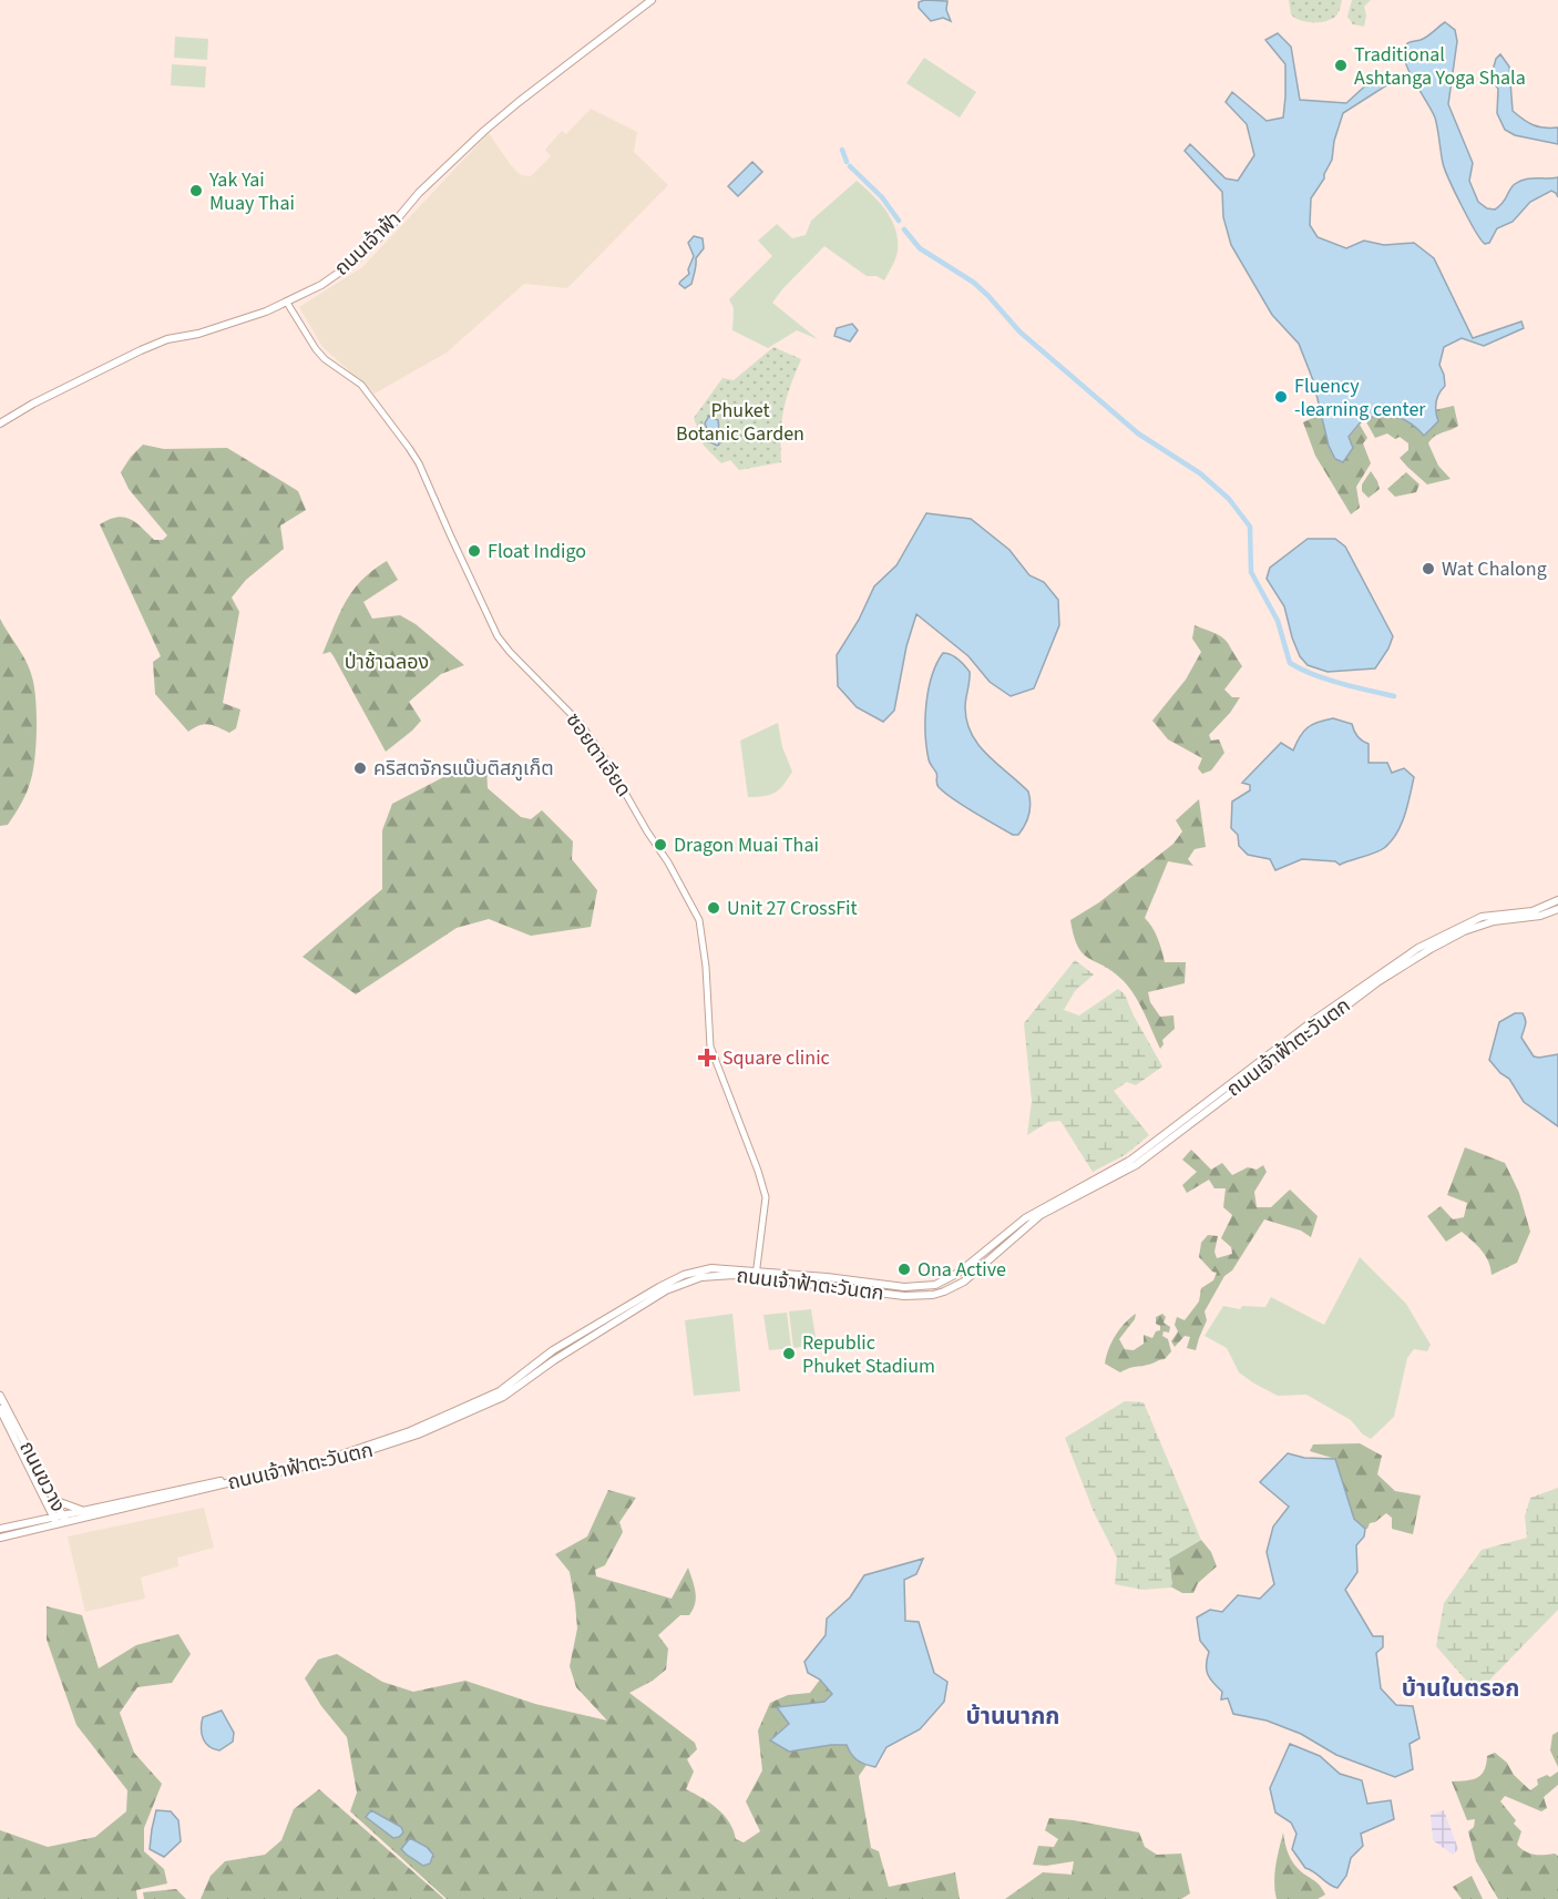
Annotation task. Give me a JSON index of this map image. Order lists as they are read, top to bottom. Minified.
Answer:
{"streets":{"main road":["ถนนเจ้าฟ้า","ถนนเจ้าฟ้าตะวันตก","ถนนขวาง"],"street":["ซอยตาเอียด"]},"crossings":[["ถนนเจ้าฟ้า","ซอยตาเอียด"],["ซอยตาเอียด","ถนนเจ้าฟ้าตะวันตก"],["ถนนเจ้าฟ้าตะวันตก","ถนนขวาง"]],"districts":["บ้านในตรอก","บ้านนากก"],"parks":["Phuket Botanic Garden","ป่าช้าฉลอง"],"places":{"other":["Traditional Ashtanga Yoga Shala","Yak Yai Muay Thai","Fluency -learning center","Float Indigo","Wat Chalong","คริสตจักรแบ๊บติสภูเก็ต","Dragon Muai Thai","Unit 27 CrossFit","Ona Active","Republic Phuket Stadium"],"health":["Square clinic"]}}
